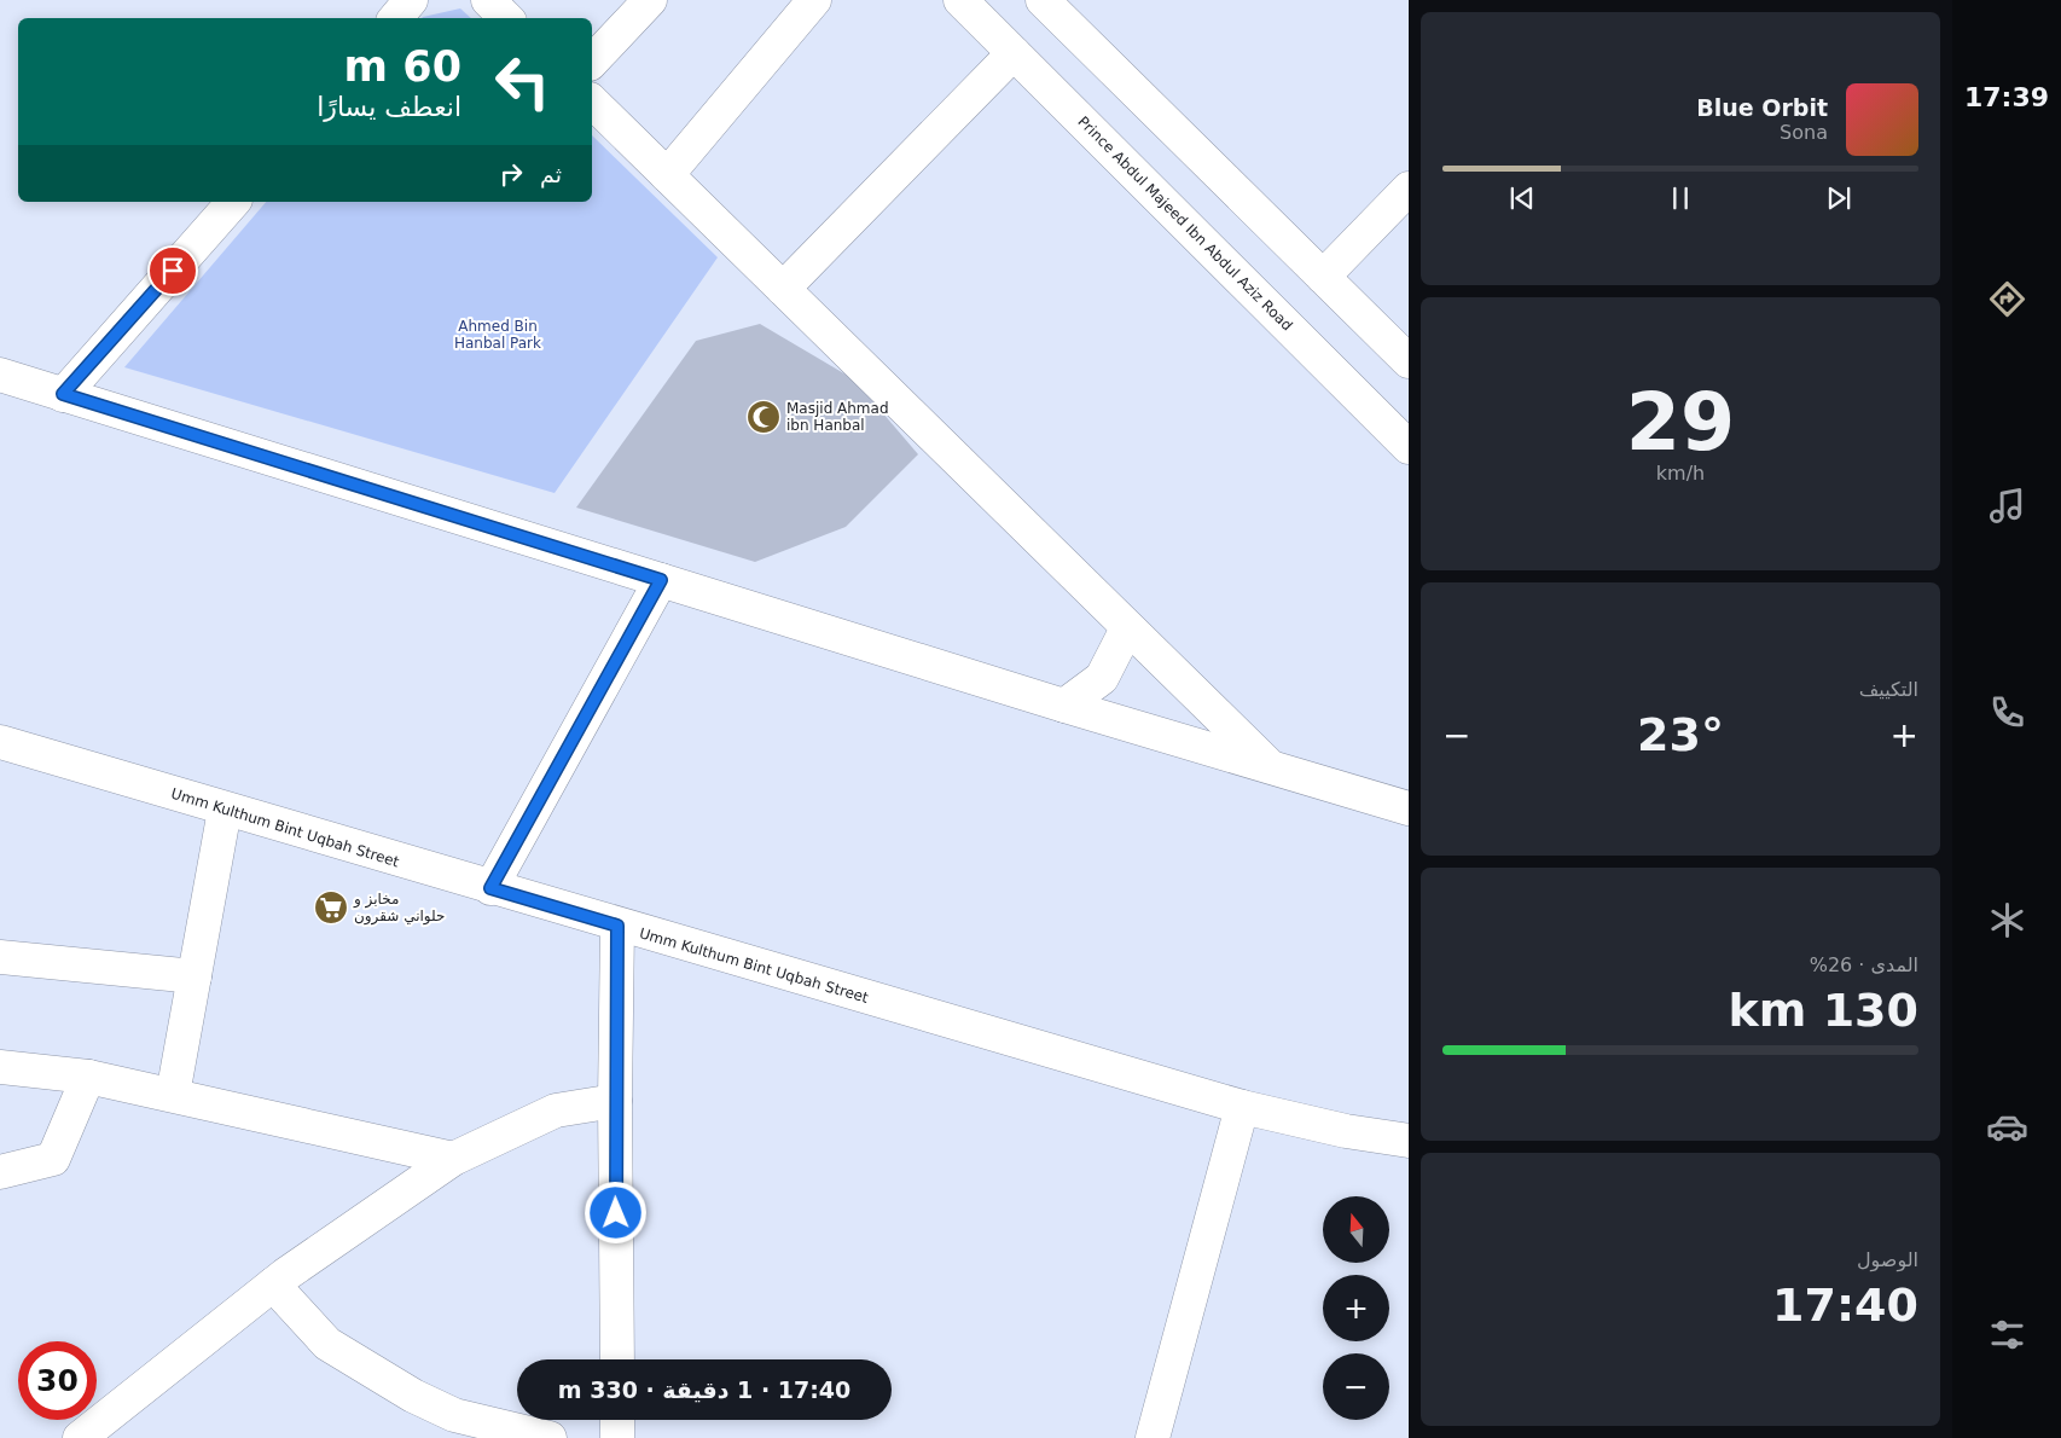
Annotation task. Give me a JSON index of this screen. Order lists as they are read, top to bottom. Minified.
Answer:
{"streets":{"street":["Prince Abdul Majeed Ibn Abdul Aziz Road","Umm Kulthum Bint Uqbah Street"]},"parks":["Ahmed Bin Hanbal Park"],"places":{"mosque":["Masjid Ahmad ibn Hanbal"],"supermarket":["مخابز و حلواني شقرون"]},"north":"top","page":{"tabs":"17:39","turn":["60 m","انعطف يسارًا"],"song":["Blue Orbit","Sona"],"then":"ثم","tile":[["29","km/h"],"التكييف",["المدى · 26%","130 km"],["الوصول","17:40"]],"heat":["−","23°","+"],"map_buttons":["+","−"],"limit":"30","trip":"17:40 · 1 دقيقة · 330 m"}}
